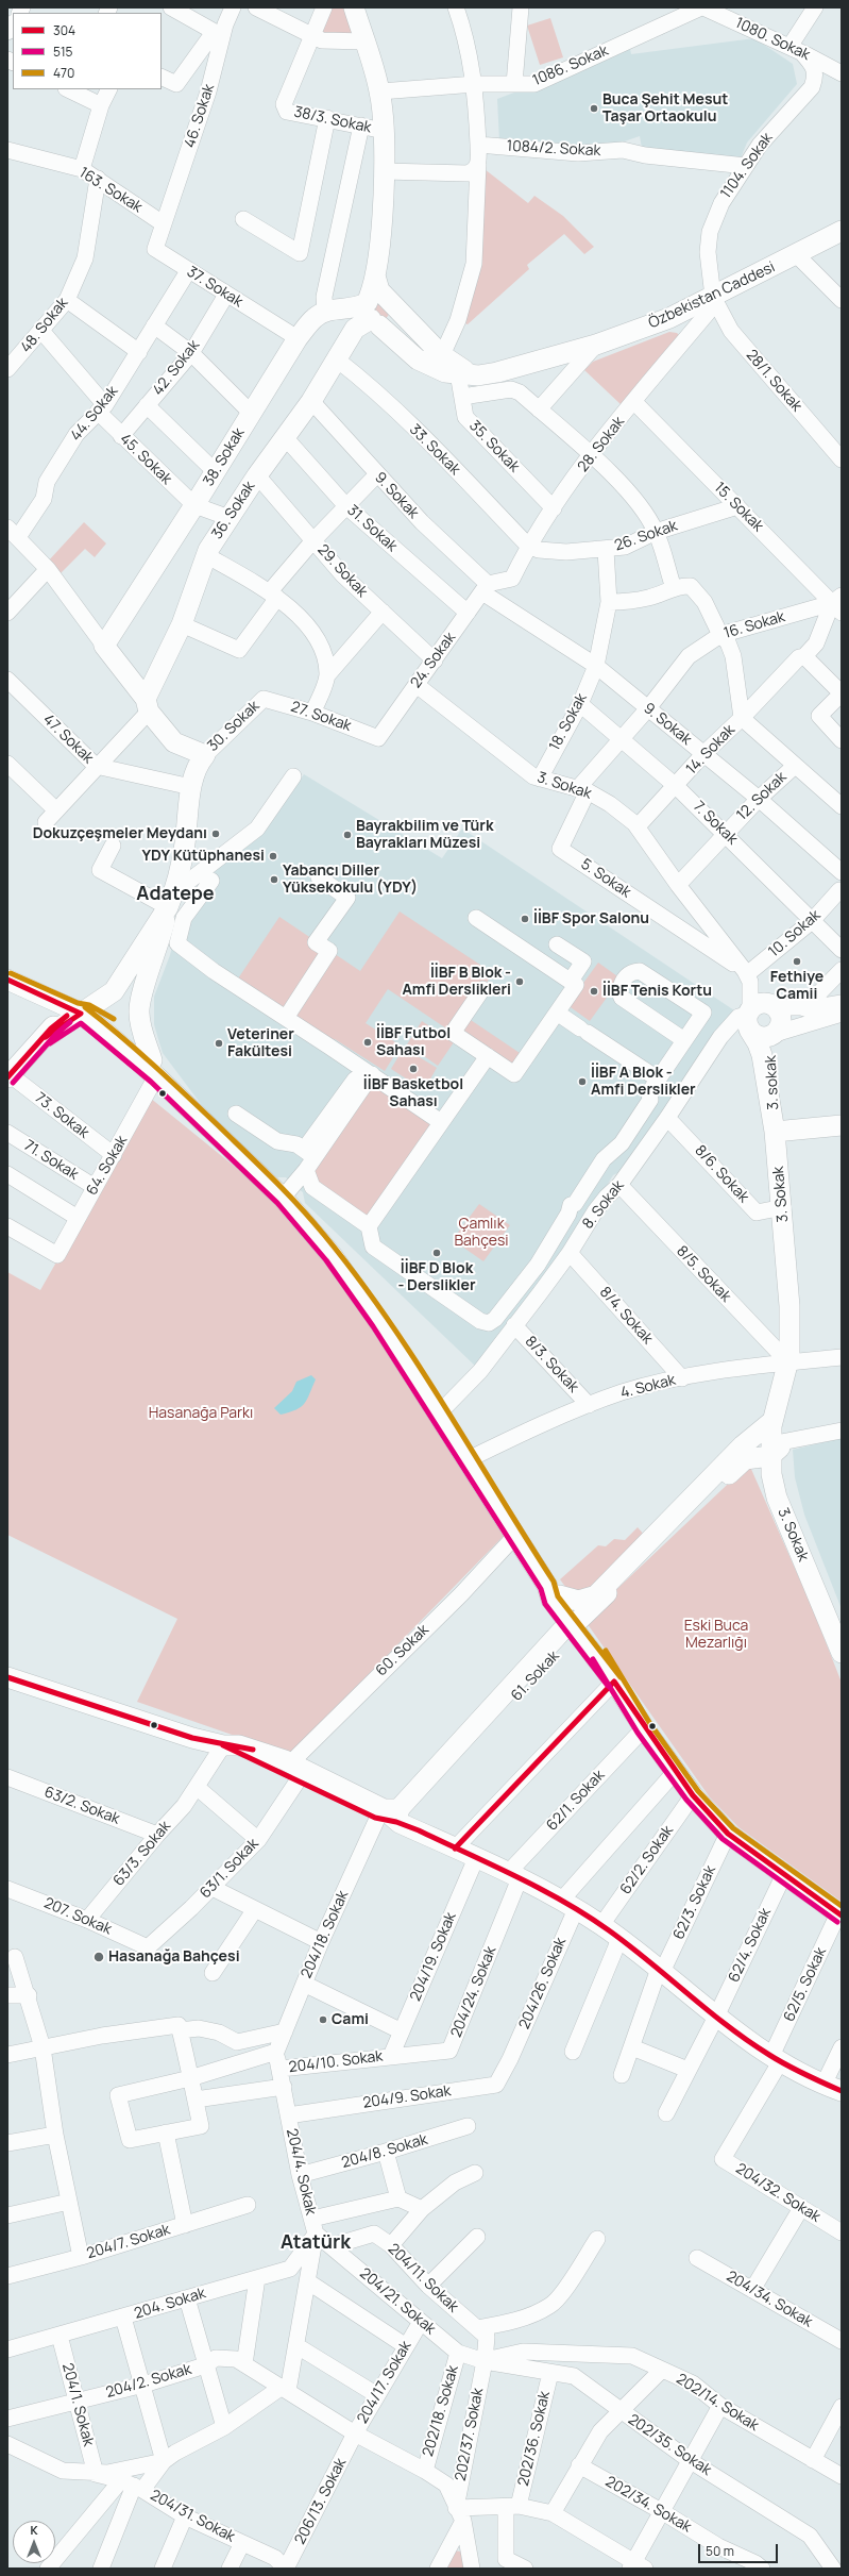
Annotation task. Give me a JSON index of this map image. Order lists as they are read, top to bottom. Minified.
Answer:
{"streets":{"main road":["Özbekistan Caddesi","38. Sokak","36. Sokak","3. Sokak","3. sokak","61. Sokak"],"street":["1080. Sokak","1086. Sokak","46. Sokak","38/3. Sokak","1084/2. Sokak","1104. Sokak","163. Sokak","37. Sokak","48. Sokak","42. Sokak","28/1. Sokak","44. Sokak","28. Sokak","35. Sokak","33. Sokak","45. Sokak","9. Sokak","15. Sokak","31. Sokak","26. Sokak","29. Sokak","16. Sokak","24. Sokak","27. Sokak","18. Sokak","30. Sokak","47. Sokak","14. Sokak","12. Sokak","7. Sokak","5. Sokak","10. Sokak","73. Sokak","71. Sokak","64. Sokak","8/6. Sokak","8. Sokak","8/5. Sokak","8/4. Sokak","8/3. Sokak","4. Sokak","60. Sokak","62/1. Sokak","63/2. Sokak","63/3. Sokak","62/2. Sokak","63/1. Sokak","62/3. Sokak","207. Sokak","204/18. Sokak","62/4. Sokak","204/19. Sokak","204/26. Sokak","62/5. Sokak","204/24. Sokak","204/10. Sokak","204/9. Sokak","204/8. Sokak","204/4. Sokak","204/32. Sokak","204/7. Sokak","204/11. Sokak","204/34. Sokak","204/21. Sokak","204. Sokak","204/2. Sokak","204/17. Sokak","202/14. Sokak","204/1. Sokak","202/18. Sokak","202/37. Sokak","202/36. Sokak","202/35. Sokak","206/13. Sokak","202/34. Sokak","204/31. Sokak"]},"crossings":[["1080. Sokak","1086. Sokak"],["1080. Sokak","1104. Sokak"],["46. Sokak","163. Sokak"],["46. Sokak","37. Sokak"],["1084/2. Sokak","1104. Sokak"],["1104. Sokak","Özbekistan Caddesi"],["1104. Sokak","28/1. Sokak"],["1104. Sokak","28. Sokak"],["163. Sokak","37. Sokak"],["163. Sokak","48. Sokak"],["37. Sokak","42. Sokak"],["37. Sokak","44. Sokak"],["37. Sokak","38. Sokak"],["Özbekistan Caddesi","28/1. Sokak"],["Özbekistan Caddesi","28. Sokak"],["Özbekistan Caddesi","35. Sokak"],["Özbekistan Caddesi","36. Sokak"],["48. Sokak","45. Sokak"],["42. Sokak","45. Sokak"],["28/1. Sokak","28. Sokak"],["44. Sokak","45. Sokak"],["28. Sokak","35. Sokak"],["28. Sokak","33. Sokak"],["28. Sokak","9. Sokak"],["28. Sokak","15. Sokak"],["28. Sokak","26. Sokak"],["28. Sokak","24. Sokak"],["33. Sokak","36. Sokak"],["33. Sokak","26. Sokak"],["38. Sokak","45. Sokak"],["9. Sokak","36. Sokak"],["9. Sokak","16. Sokak"],["9. Sokak","24. Sokak"],["9. Sokak","18. Sokak"],["9. Sokak","14. Sokak"],["9. Sokak","12. Sokak"],["15. Sokak","26. Sokak"],["15. Sokak","16. Sokak"],["36. Sokak","31. Sokak"],["36. Sokak","29. Sokak"],["31. Sokak","24. Sokak"],["26. Sokak","18. Sokak"],["29. Sokak","24. Sokak"],["16. Sokak","14. Sokak"],["16. Sokak","3. Sokak"],["16. Sokak","7. Sokak"],["16. Sokak","5. Sokak"],["24. Sokak","27. Sokak"],["24. Sokak","3. Sokak"],["27. Sokak","30. Sokak"],["18. Sokak","3. Sokak"],["18. Sokak","7. Sokak"],["14. Sokak","3. Sokak"],["14. Sokak","7. Sokak"],["3. Sokak","12. Sokak"],["3. Sokak","5. Sokak"],["3. Sokak","10. Sokak"],["3. Sokak","3. sokak"],["3. Sokak","8/6. Sokak"],["3. Sokak","8. Sokak"],["3. Sokak","8/5. Sokak"],["3. Sokak","4. Sokak"],["3. Sokak","61. Sokak"],["12. Sokak","7. Sokak"],["7. Sokak","10. Sokak"],["5. Sokak","10. Sokak"],["73. Sokak","64. Sokak"],["71. Sokak","64. Sokak"],["8/6. Sokak","8. Sokak"],["8. Sokak","8/5. Sokak"],["8. Sokak","8/4. Sokak"],["8. Sokak","8/3. Sokak"],["8/5. Sokak","4. Sokak"],["8/4. Sokak","4. Sokak"],["8/3. Sokak","4. Sokak"],["60. Sokak","63/1. Sokak"],["61. Sokak","204/18. Sokak"],["62/1. Sokak","204/24. Sokak"],["63/2. Sokak","63/3. Sokak"],["63/3. Sokak","207. Sokak"],["63/1. Sokak","207. Sokak"],["204/18. Sokak","204/4. Sokak"],["204/19. Sokak","204/24. Sokak"],["204/19. Sokak","204/10. Sokak"],["204/26. Sokak","204/9. Sokak"],["62/5. Sokak","204/32. Sokak"],["204/24. Sokak","204/10. Sokak"],["204/10. Sokak","204/4. Sokak"],["204/9. Sokak","204/4. Sokak"],["204/8. Sokak","204/4. Sokak"],["204/4. Sokak","204/21. Sokak"],["204/4. Sokak","204. Sokak"],["204/4. Sokak","204/2. Sokak"],["204/4. Sokak","204/17. Sokak"],["204/11. Sokak","204/21. Sokak"],["204/11. Sokak","202/14. Sokak"],["204/11. Sokak","202/37. Sokak"],["204/11. Sokak","202/35. Sokak"],["204/21. Sokak","204. Sokak"],["204/21. Sokak","204/17. Sokak"],["204/21. Sokak","202/14. Sokak"],["204/21. Sokak","202/18. Sokak"],["204/21. Sokak","202/37. Sokak"],["204/21. Sokak","202/35. Sokak"],["204. Sokak","204/1. Sokak"],["204/2. Sokak","204/17. Sokak"],["204/2. Sokak","204/1. Sokak"],["204/17. Sokak","202/37. Sokak"],["204/17. Sokak","206/13. Sokak"],["202/14. Sokak","202/37. Sokak"],["202/14. Sokak","202/35. Sokak"],["204/1. Sokak","204/31. Sokak"],["202/18. Sokak","202/37. Sokak"],["202/37. Sokak","202/35. Sokak"],["202/37. Sokak","206/13. Sokak"],["202/36. Sokak","202/35. Sokak"],["206/13. Sokak","204/31. Sokak"]],"districts":["Adatepe","Atatürk"],"parks":["Çamlık Bahçesi","Hasanağa Parkı","Eski Buca Mezarlığı"],"places":["Buca Şehit Mesut Taşar Ortaokulu","Dokuzçeşmeler Meydanı","Bayrakbilim ve Türk Bayrakları Müzesi","YDY Kütüphanesi","Yabancı Diller Yüksekokulu (YDY)","İİBF Spor Salonu","Fethiye Camii","İİBF B Blok - Amfi Derslikleri","İİBF Tenis Kortu","İİBF Futbol Sahası","Veteriner Fakültesi","İİBF Basketbol Sahası","İİBF A Blok - Amfi Derslikler","İİBF D Blok - Derslikler","Hasanağa Bahçesi","Cami"],"lines":["transit line 470","transit line 304","transit line 515"],"legend":["304","515","470"],"scale_bar":"50 m","north":"top"}
